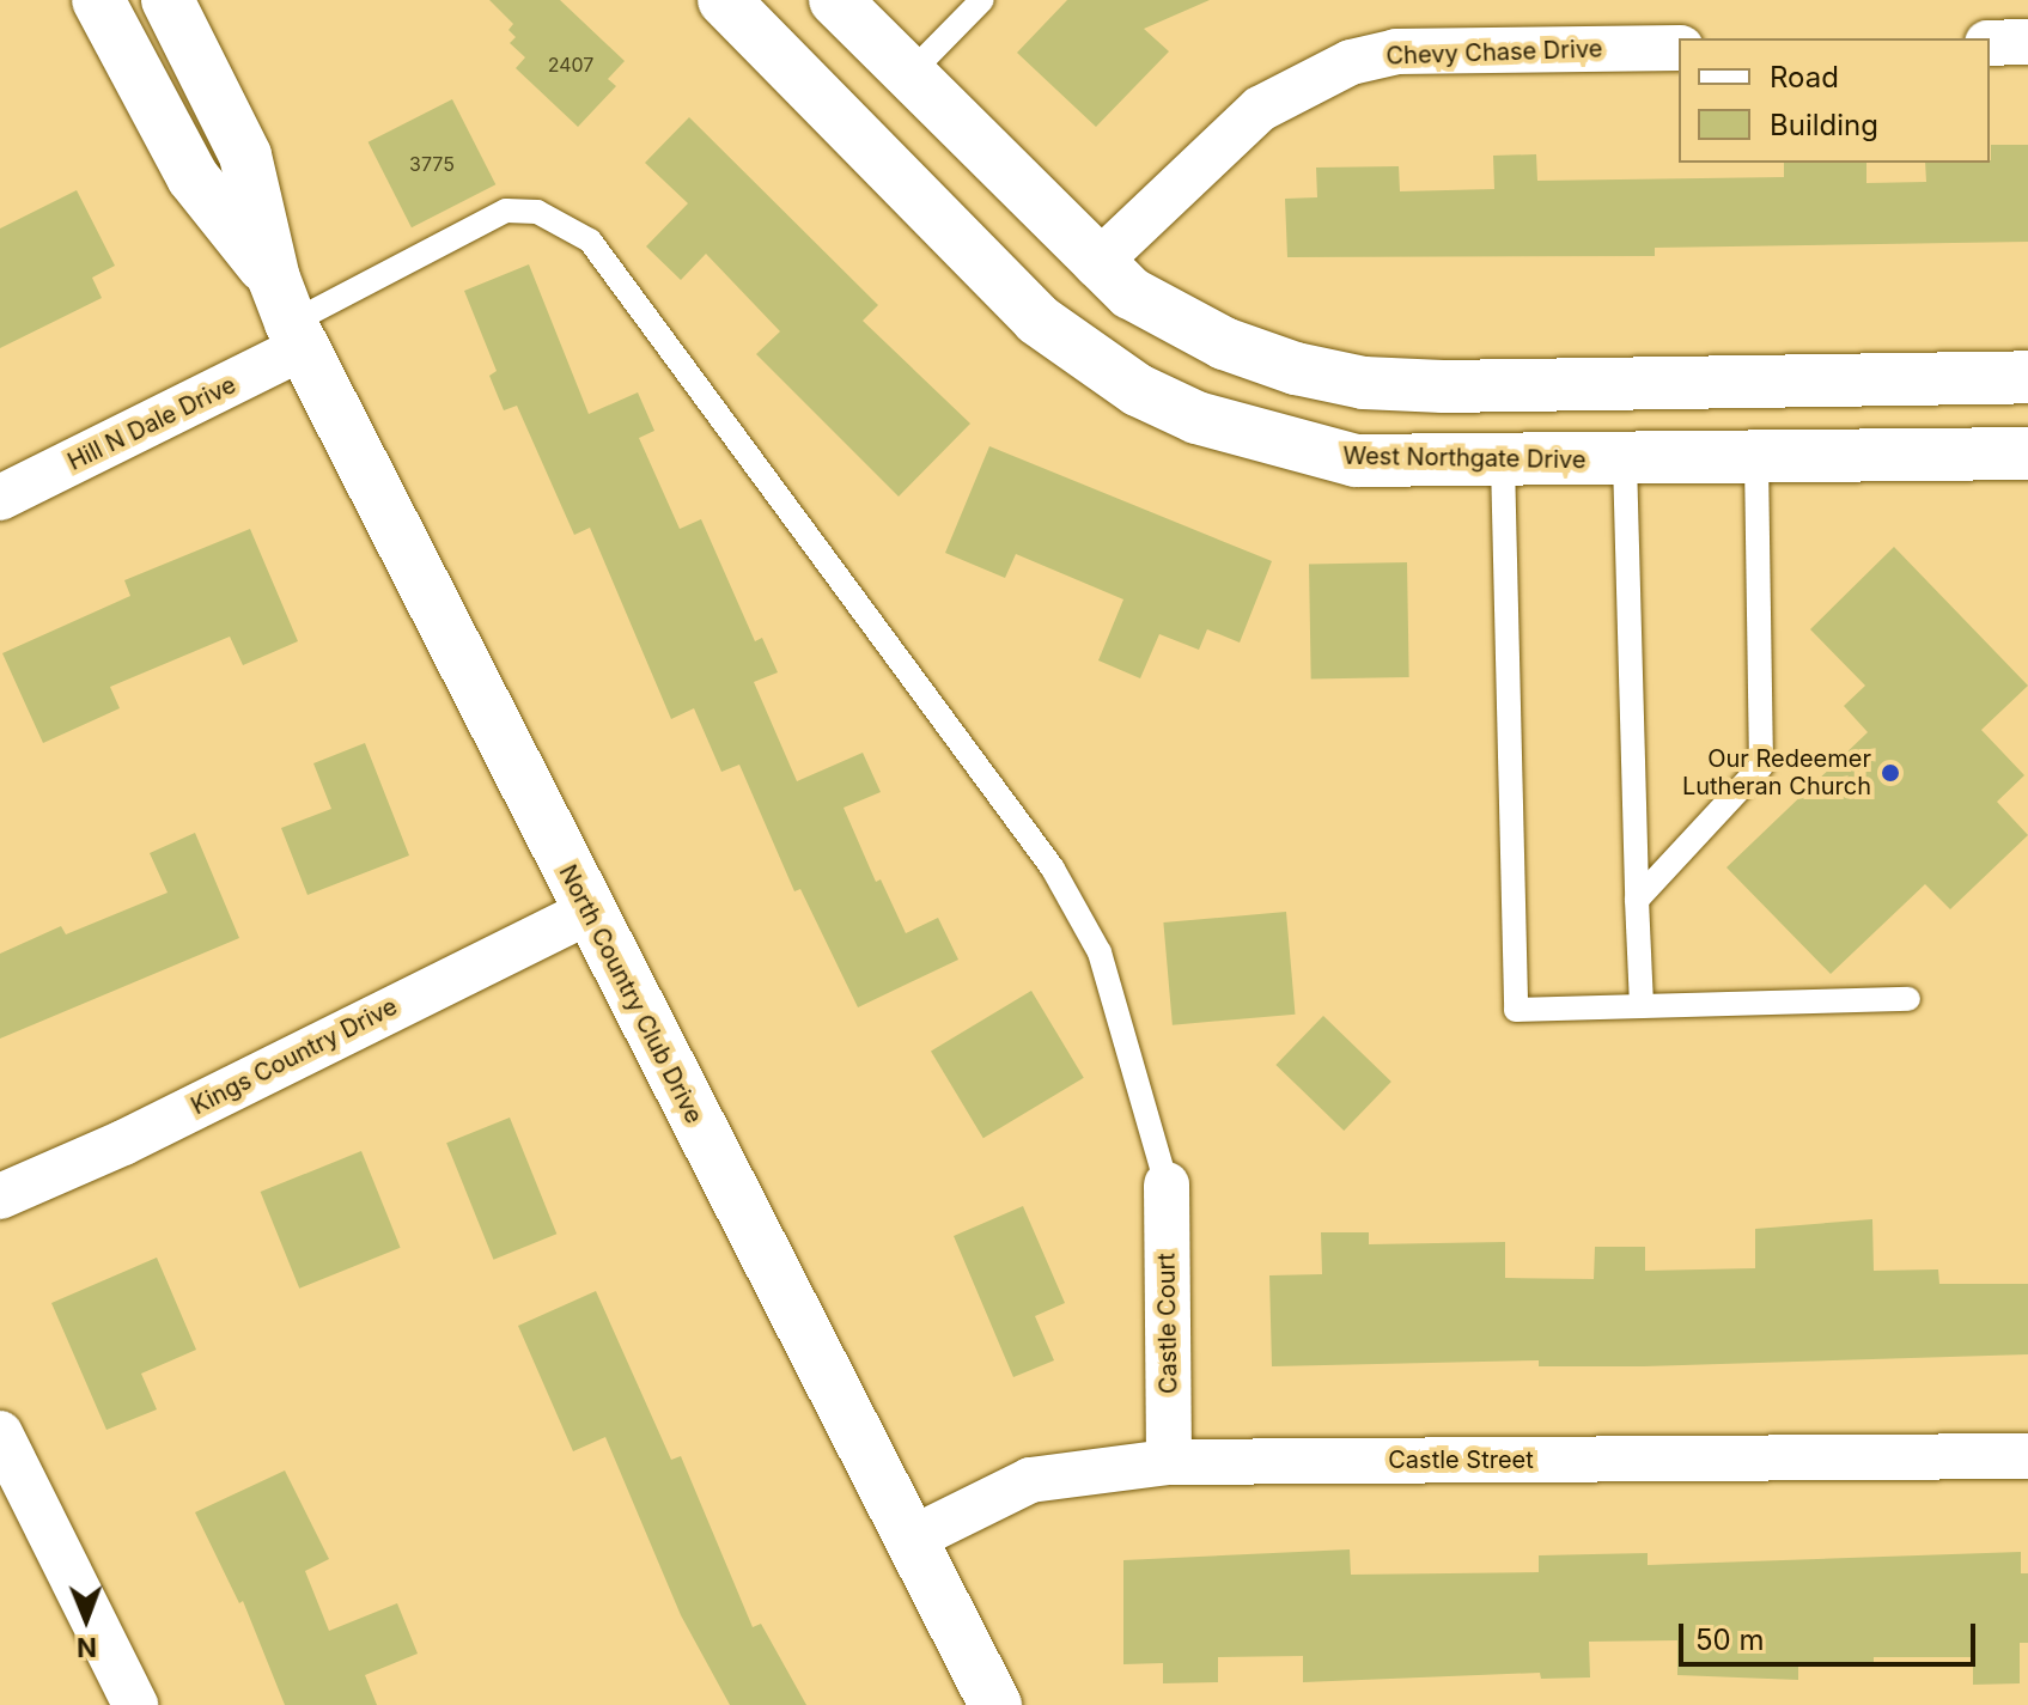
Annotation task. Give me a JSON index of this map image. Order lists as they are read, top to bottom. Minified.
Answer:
{"streets":{"main road":["West Northgate Drive","North Country Club Drive"],"street":["Chevy Chase Drive","Hill N Dale Drive","Kings Country Drive","Castle Court","Castle Street"]},"crossings":[["Hill N Dale Drive","North Country Club Drive"],["North Country Club Drive","Kings Country Drive"],["North Country Club Drive","Castle Street"],["Castle Court","Castle Street"]],"places":["Our Redeemer Lutheran Church"],"house_numbers":["2407","3775"],"legend":["Road","Building"],"scale_bar":"50 m","north":"bottom"}
